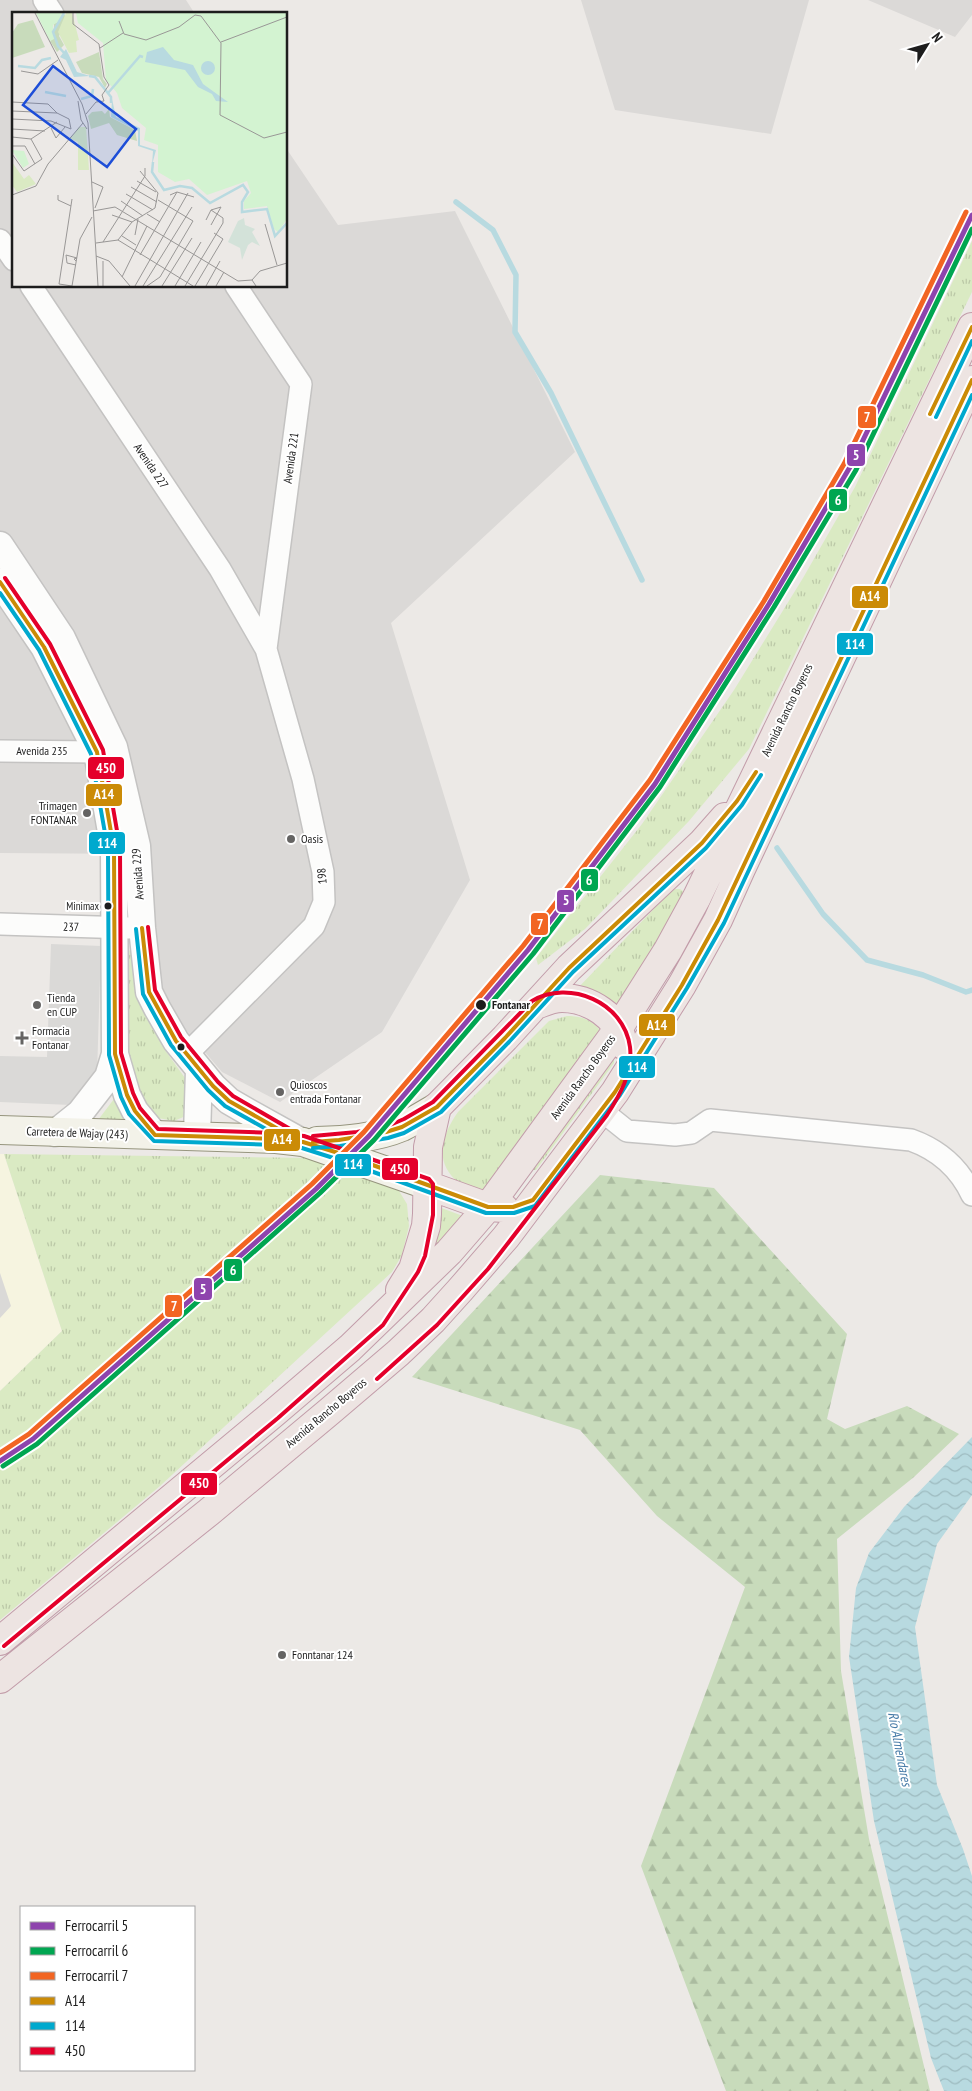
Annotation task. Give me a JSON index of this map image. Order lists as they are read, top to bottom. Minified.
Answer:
{"streets":{"highway":["Avenida Rancho Boyeros"],"main road":["Carretera de Wajay (243)"],"street":["Avenida 221","Avenida 227","Avenida 235","Avenida 229","198","237"]},"crossings":[["Avenida 221","Avenida 227"],["Avenida 221","198"],["Avenida 227","198"],["Avenida 235","Avenida 229"],["Avenida 229","198"],["Avenida 229","237"],["Avenida 229","Carretera de Wajay (243)"]],"water":["Río Almendares"],"places":{"other":["Trimagen FONTANAR","Oasis","Minimax","Tienda en CUP","Fontanar","Quioscos entrada Fontanar","Fonntanar 124"],"health":["Formacia Fontanar"]},"lines":["rail line 7","rail line 5","rail line 6","transit line A14","transit line 114","transit line 450"],"legend":["Ferrocarril 5","Ferrocarril 6","Ferrocarril 7","A14","114","450"],"north":"top right"}
